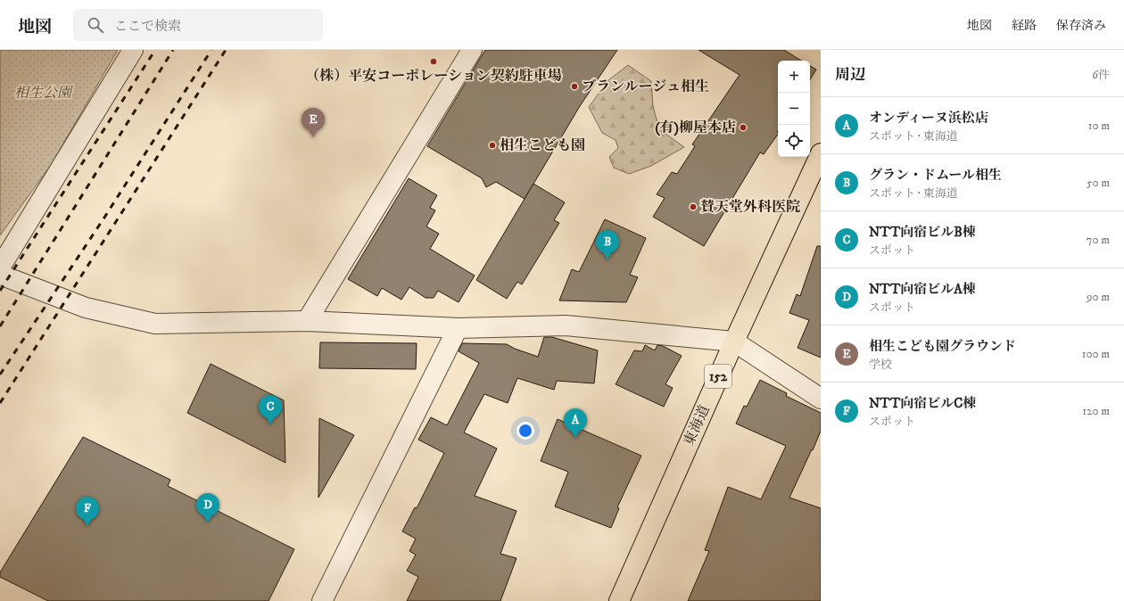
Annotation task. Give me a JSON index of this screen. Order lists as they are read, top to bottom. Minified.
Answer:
{"streets":{"highway":["152","東海道"]},"parks":["相生公園"],"places":["（株）平安コーポレーション契約駐車場","ブランルージュ相生","(有)柳屋本店","相生こども園","賛天堂外科医院"],"page":{"header":"地図","search":"ここで検索","nav":["地図","経路","保存済み"],"heading":["周辺","6件"],"map_buttons":["+","−"],"list":[{"mark":"A","name":"オンディーヌ浜松店","note":"スポット · 東海道","value":"10 m"},{"mark":"B","name":"グラン・ドムール相生","note":"スポット · 東海道","value":"50 m"},{"mark":"C","name":"NTT向宿ビルB棟","note":"スポット","value":"70 m"},{"mark":"D","name":"NTT向宿ビルA棟","note":"スポット","value":"90 m"},{"mark":"E","name":"相生こども園グラウンド","note":"学校","value":"100 m"},{"mark":"F","name":"NTT向宿ビルC棟","note":"スポット","value":"120 m"}],"pins":["E","B","C","A","D","F"]}}
